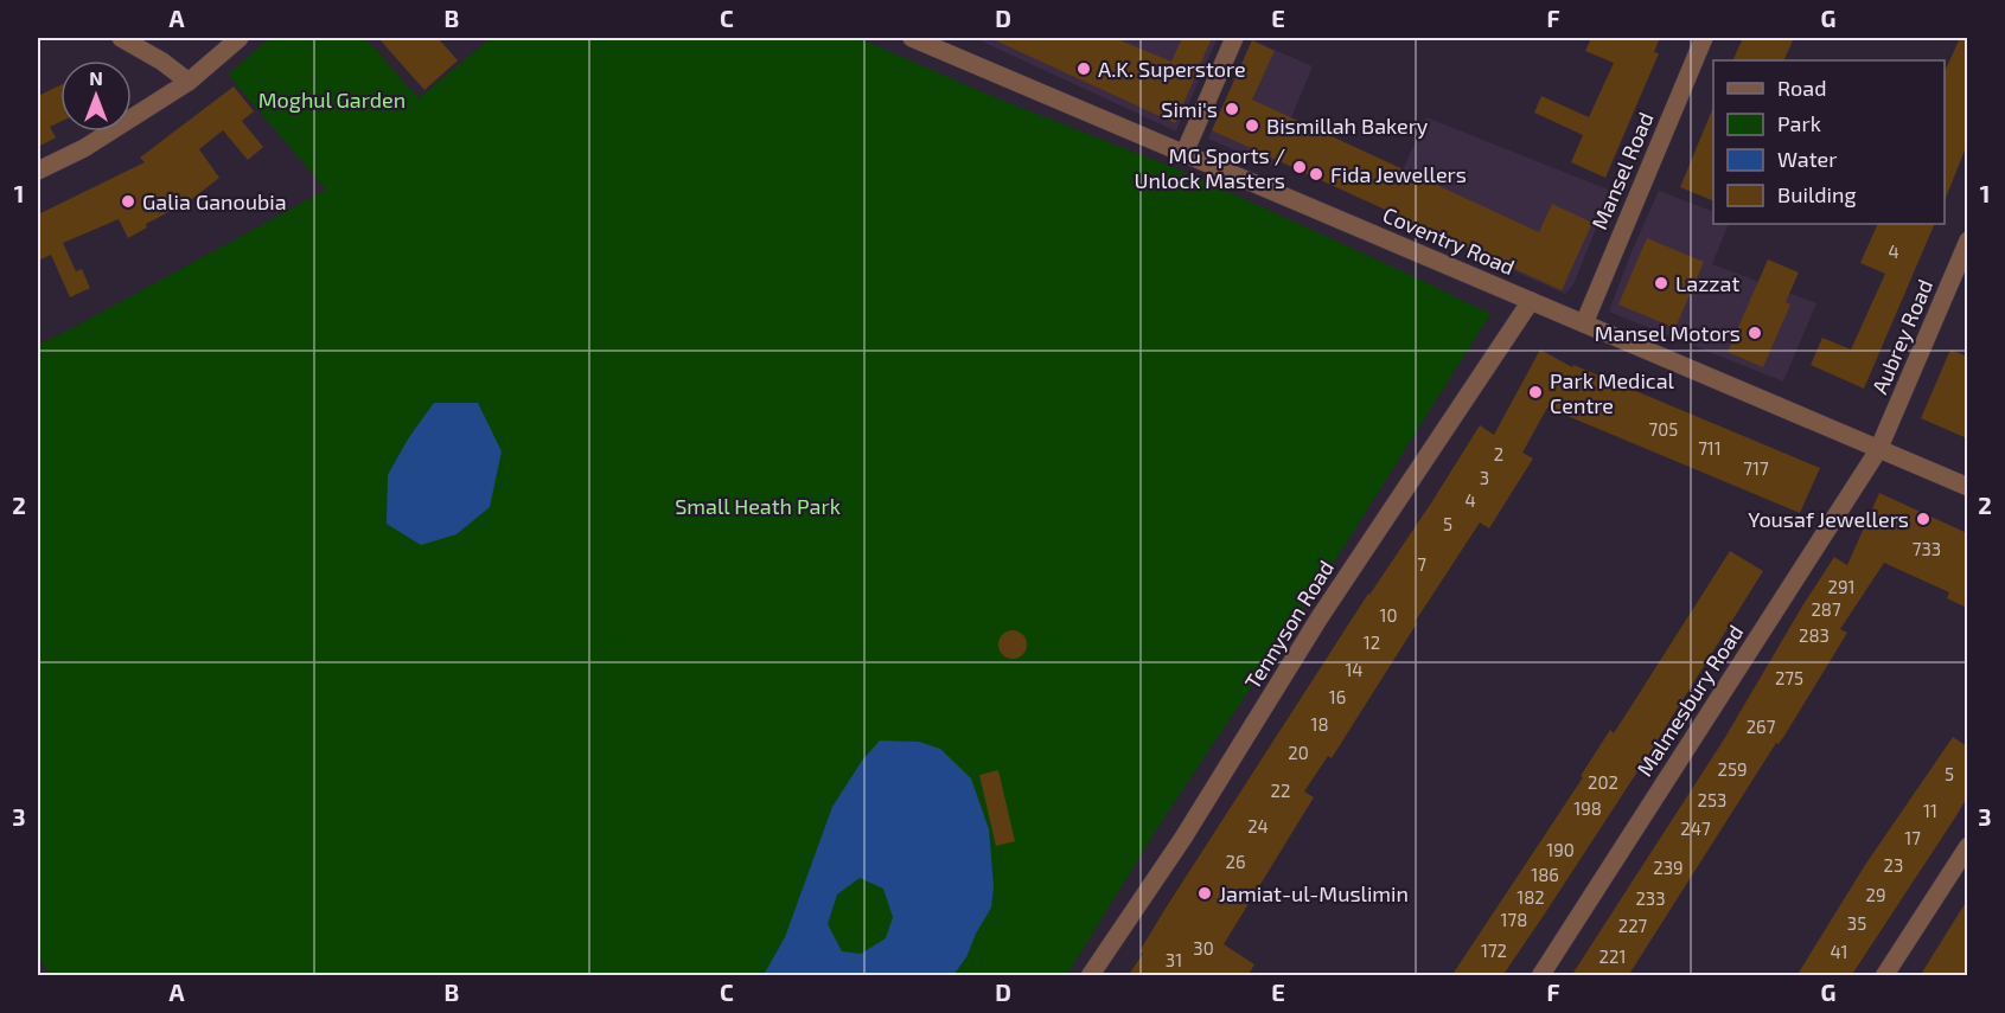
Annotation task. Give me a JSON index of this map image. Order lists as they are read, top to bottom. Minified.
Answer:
{"streets":{"street":["Mansel Road","Coventry Road","Aubrey Road","Tennyson Road","Malmesbury Road"]},"crossings":[["Mansel Road","Coventry Road"],["Coventry Road","Aubrey Road"],["Coventry Road","Tennyson Road"],["Coventry Road","Malmesbury Road"],["Aubrey Road","Malmesbury Road"]],"parks":["Moghul Garden","Small Heath Park"],"places":["A.K. Superstore","Simi's","Bismillah Bakery","MG Sports / Unlock Masters","Fida Jewellers","Galia Ganoubia","Lazzat","Mansel Motors","Park Medical Centre","Yousaf Jewellers","Jamiat-ul-Muslimin"],"house_numbers":["4","705","711","2","717","3","4","5","733","7","291","287","10","283","12","14","275","16","18","267","20","259","5","202","22","253","198","11","24","247","17","190","26","23","239","186","29","182","233","178","35","227","30","172","41","221","31"],"legend":["Road","Park","Water","Building"],"north":"top","grid":{"columns":["A","B","C","D","E","F","G"],"rows":["1","2","3"]}}
